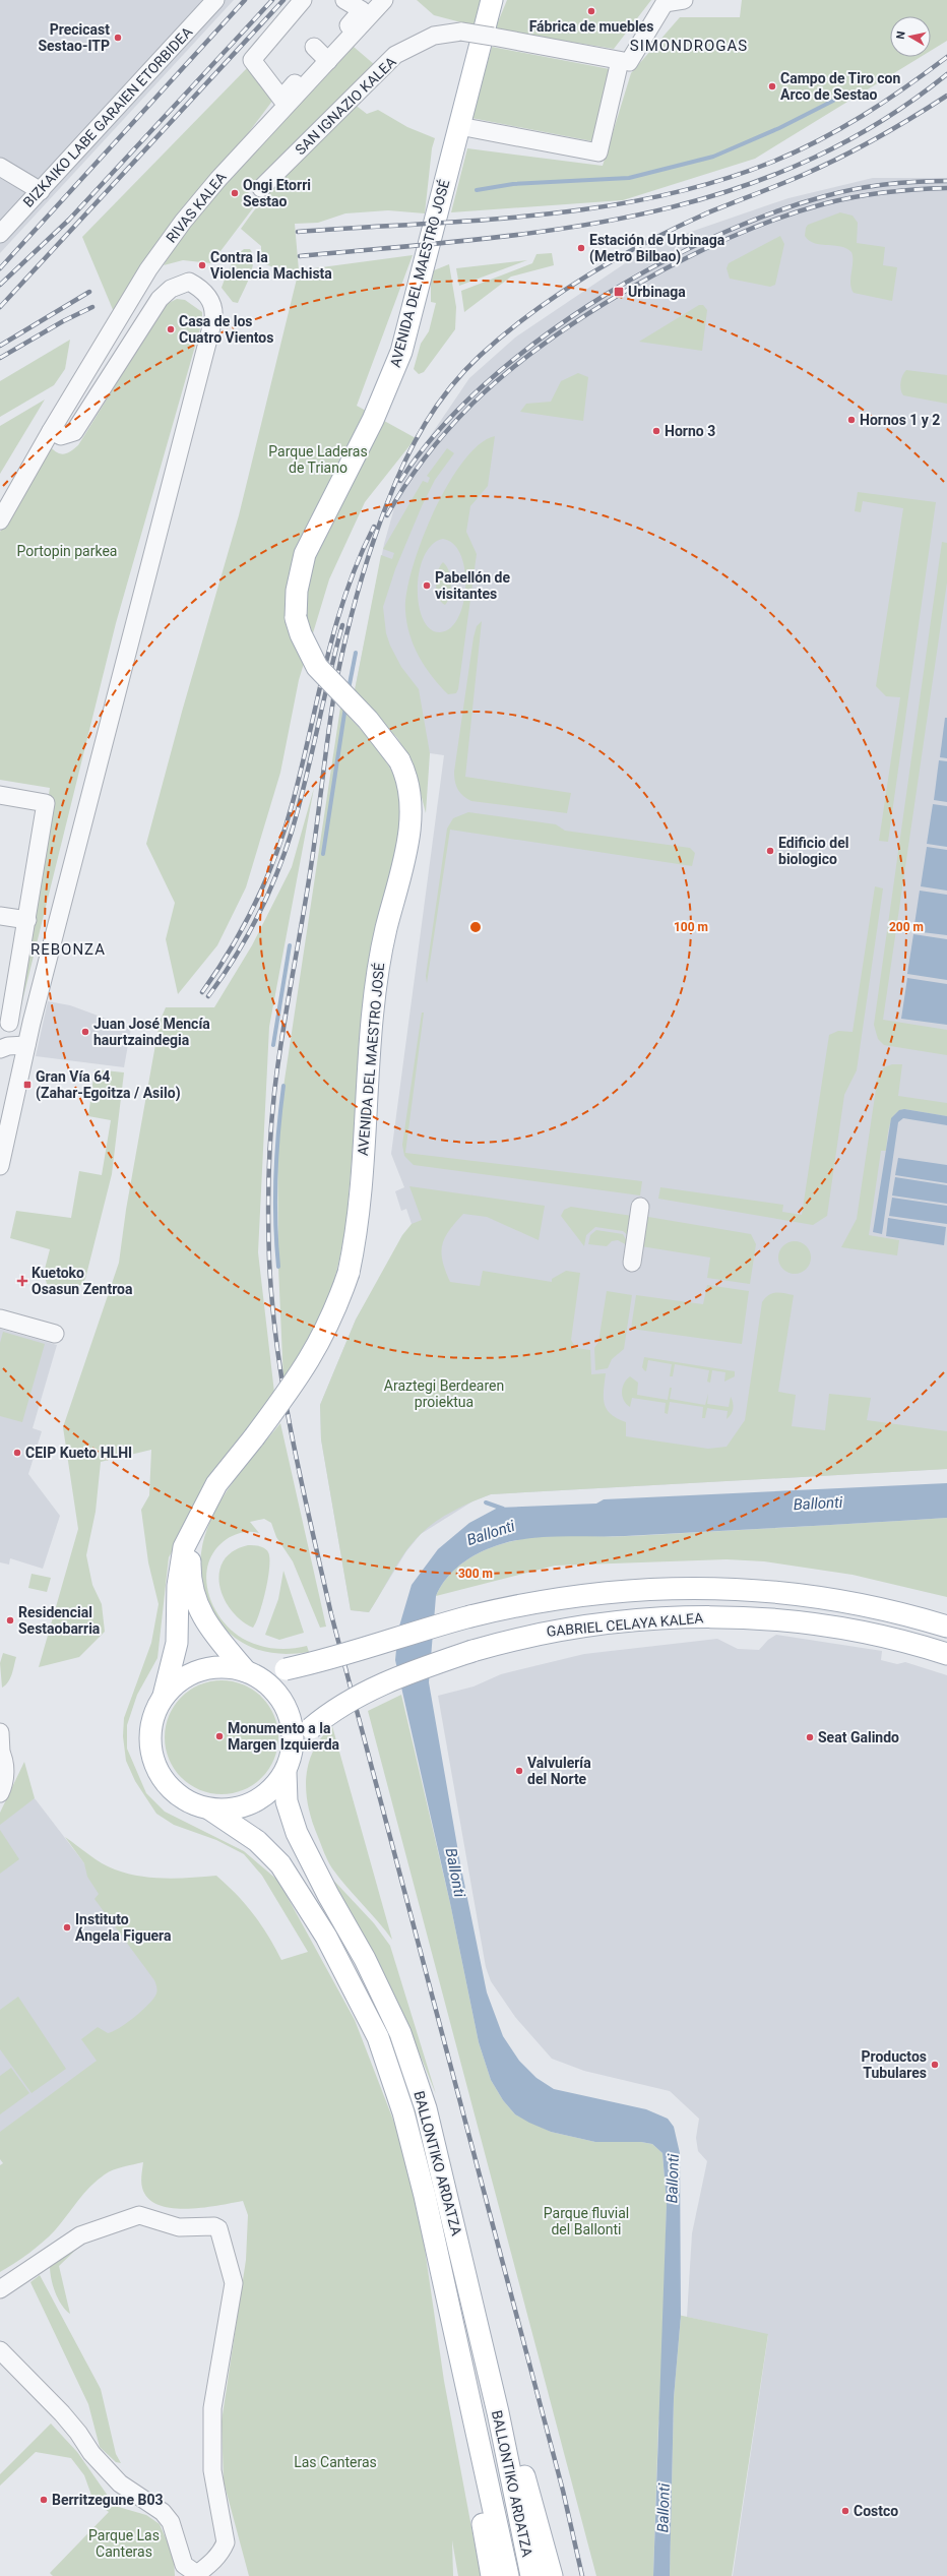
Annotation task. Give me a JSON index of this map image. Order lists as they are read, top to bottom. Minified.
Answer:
{"streets":{"main road":["AVENIDA DEL MAESTRO JOSÉ","GABRIEL CELAYA KALEA","BALLONTIKO ARDATZA"],"street":["SAN IGNAZIO KALEA","BIZKAIKO LABE GARAIEN ETORBIDEA","RIVAS KALEA"]},"crossings":[["AVENIDA DEL MAESTRO JOSÉ","GABRIEL CELAYA KALEA"],["AVENIDA DEL MAESTRO JOSÉ","BALLONTIKO ARDATZA"],["GABRIEL CELAYA KALEA","BALLONTIKO ARDATZA"]],"districts":["SIMONDROGAS","REBONZA"],"water":["Ballonti"],"parks":["Parque Laderas de Triano","Portopin parkea","Araztegi Berdearen proiektua","Parque fluvial del Ballonti","Las Canteras","Parque Las Canteras"],"places":{"other":["Fábrica de muebles","Precicast Sestao-ITP","Campo de Tiro con Arco de Sestao","Ongi Etorri Sestao","Estación de Urbinaga (Metro Bilbao)","Contra la Violencia Machista","Casa de los Cuatro Vientos","Hornos 1 y 2","Horno 3","Pabellón de visitantes","Edificio del biologico","Juan José Mencía haurtzaindegia","CEIP Kueto HLHI","Residencial Sestaobarria","Monumento a la Margen Izquierda","Seat Galindo","Valvulería del Norte","Instituto Ángela Figuera","Productos Tubulares","Berritzegune B03","Costco"],"transit":["Urbinaga","Gran Vía 64 (Zahar-Egoitza / Asilo)"],"health":["Kuetoko Osasun Zentroa"]},"north":"left","rings":["100 m","200 m","300 m"]}
